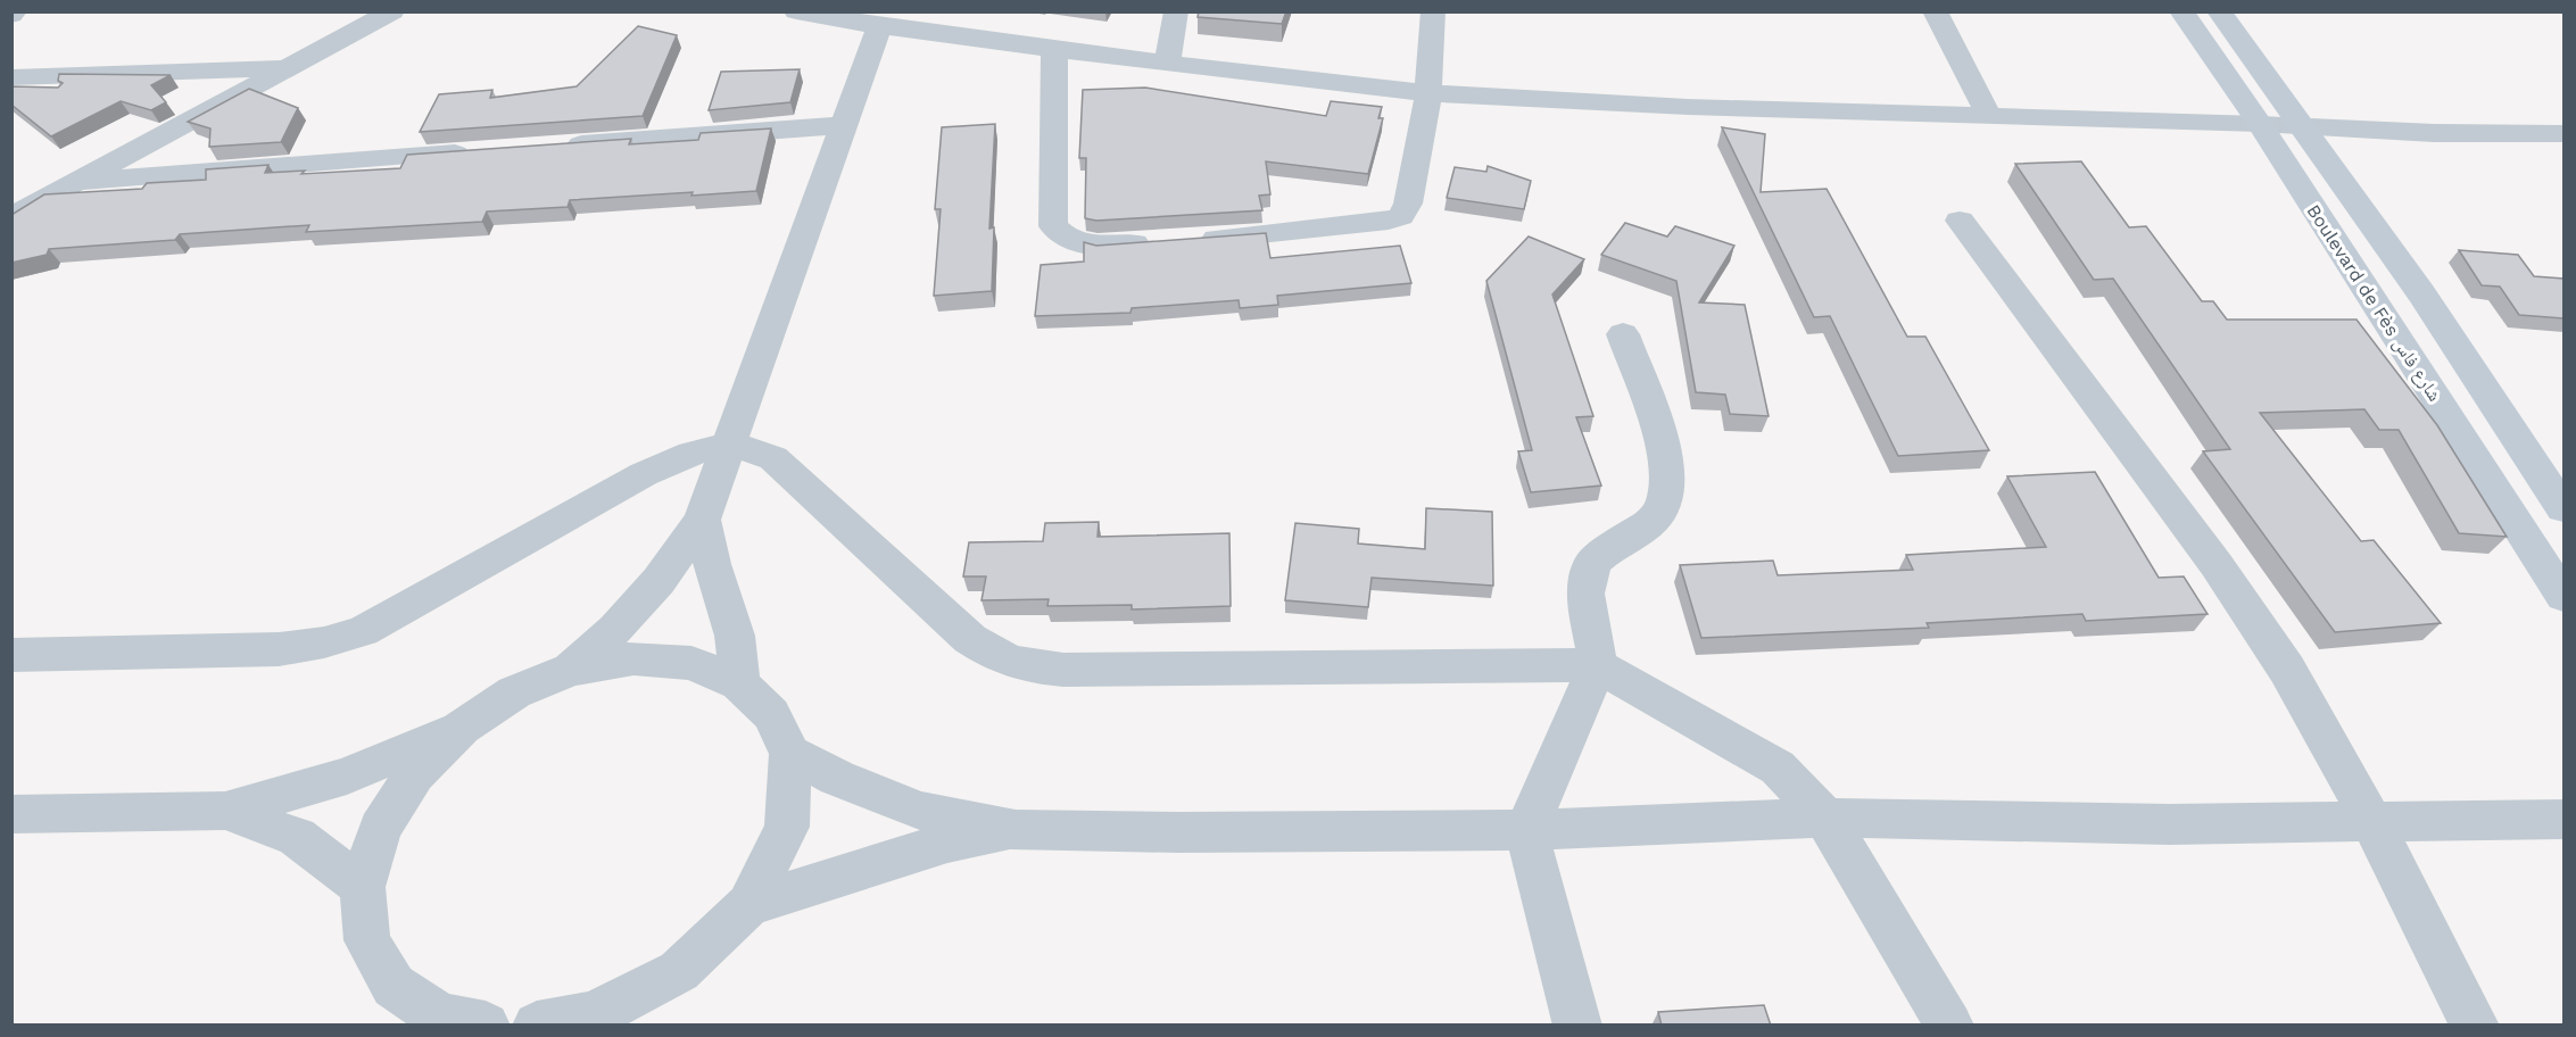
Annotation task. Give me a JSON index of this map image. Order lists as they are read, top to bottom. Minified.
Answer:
{"streets":{"main road":["Boulevard de Fès شارع فاس"]}}
